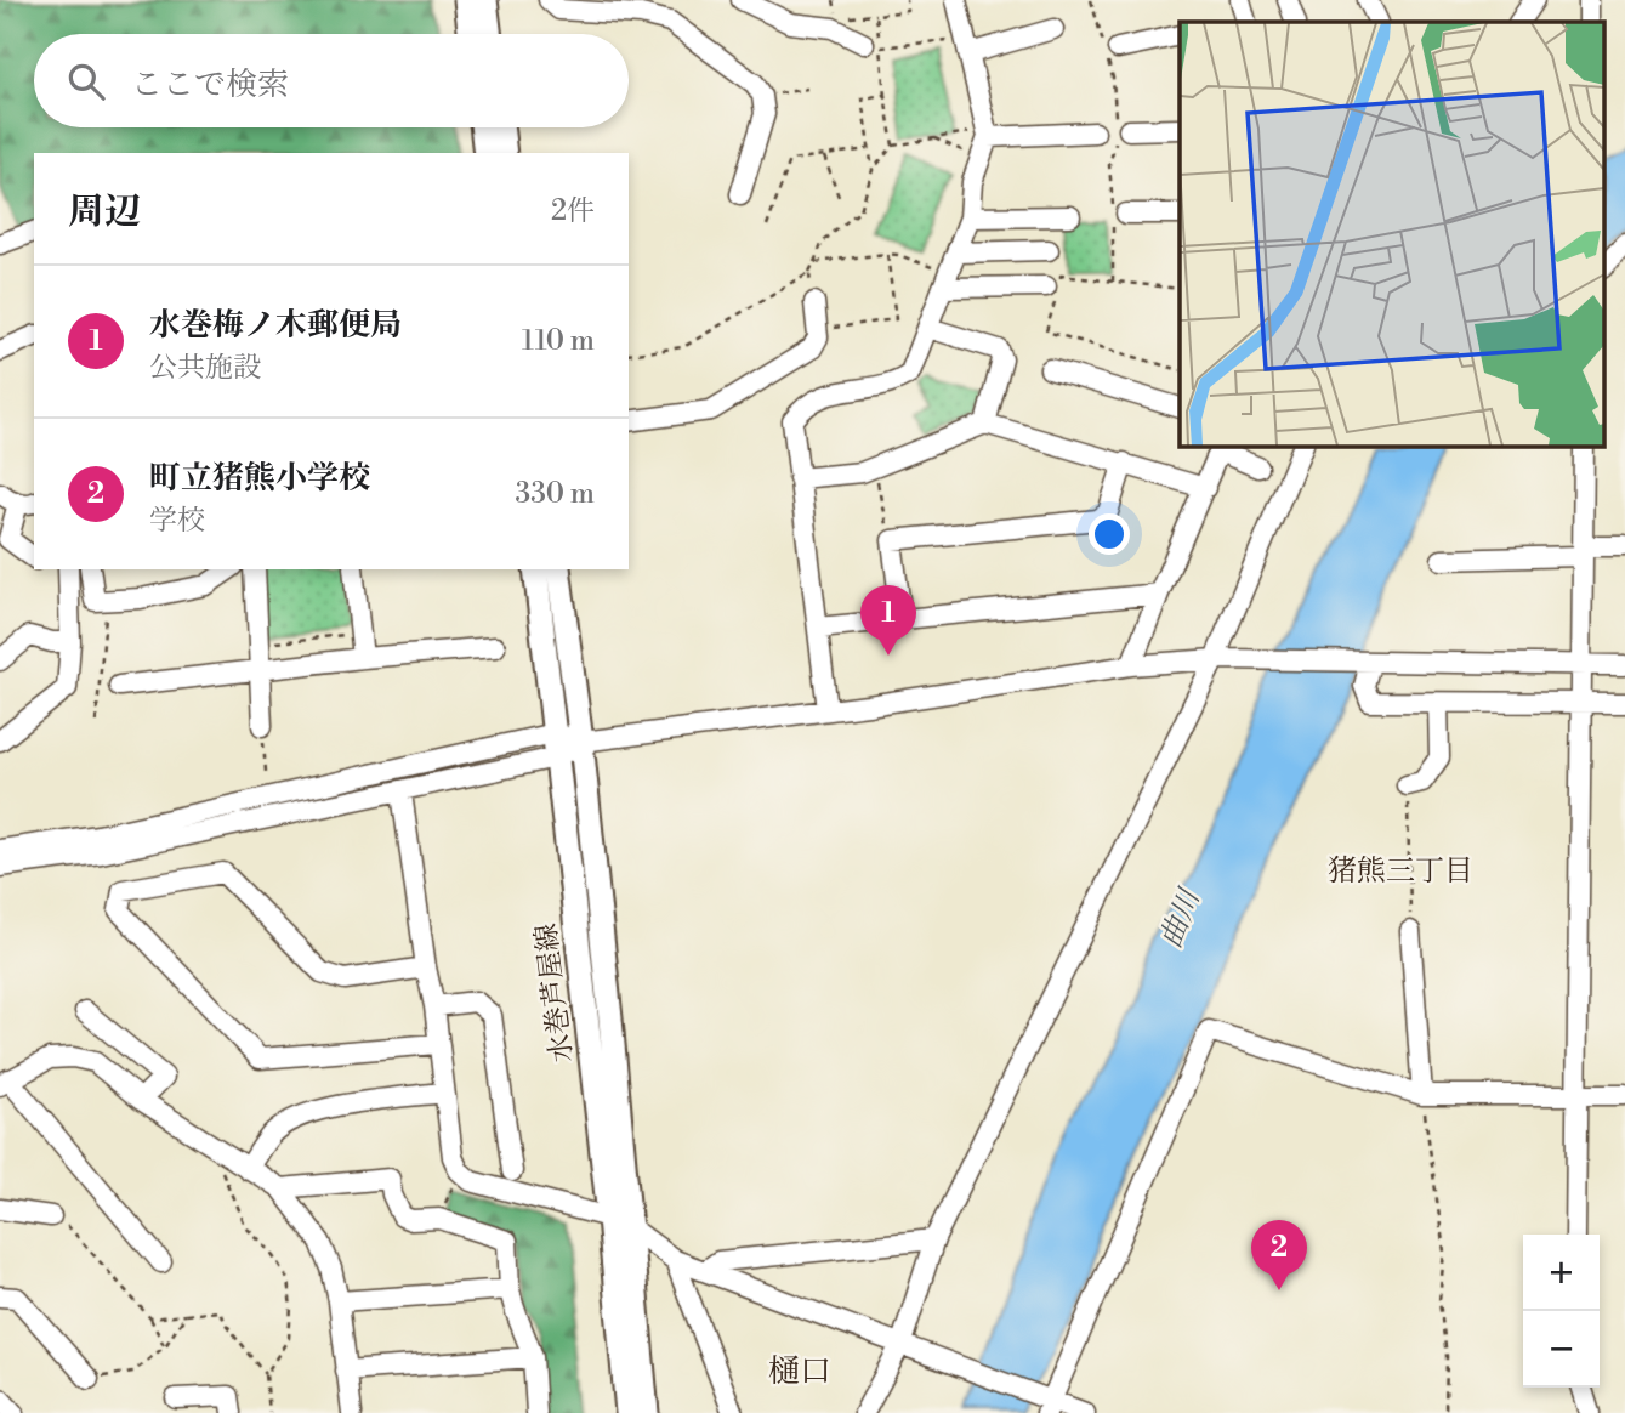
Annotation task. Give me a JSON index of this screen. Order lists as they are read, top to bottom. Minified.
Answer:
{"streets":{"main road":["水巻芦屋線"]},"districts":["猪熊三丁目","樋口"],"water":["曲川"],"page":{"search":"ここで検索","heading":["周辺","2件"],"list":[{"mark":"1","name":"水巻梅ノ木郵便局","note":"公共施設","value":"110 m"},{"mark":"2","name":"町立猪熊小学校","note":"学校","value":"330 m"}],"pins":["1","2"],"map_buttons":["+","−"]}}
